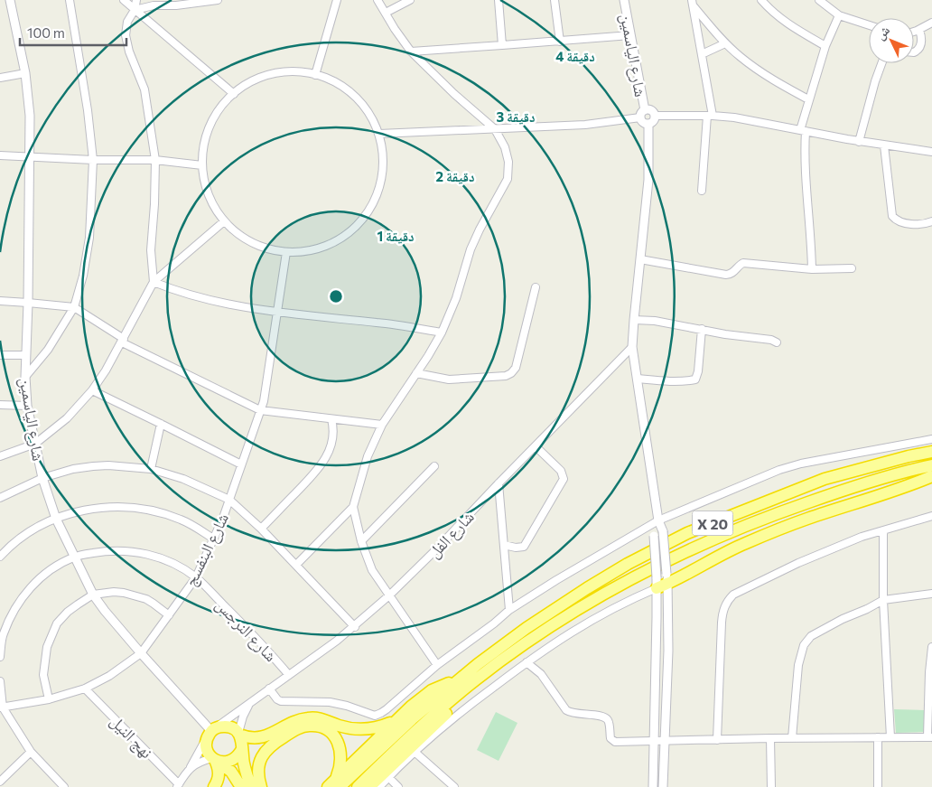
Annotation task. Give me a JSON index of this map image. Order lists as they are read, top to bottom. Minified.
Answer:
{"streets":{"highway":["X 20"],"street":["شارع الياسمين","شارع الفل","شارع البنفسج","شارع النرجس","نهج النيل"]},"crossings":[["شارع الياسمين","شارع الفل"],["شارع الياسمين","شارع البنفسج"],["شارع الياسمين","شارع النرجس"],["شارع الفل","شارع النرجس"],["شارع البنفسج","شارع النرجس"],["شارع البنفسج","نهج النيل"]],"scale_bar":"100 m","north":"top left","rings":["4 دقيقة","3 دقيقة","2 دقيقة","1 دقيقة"]}
